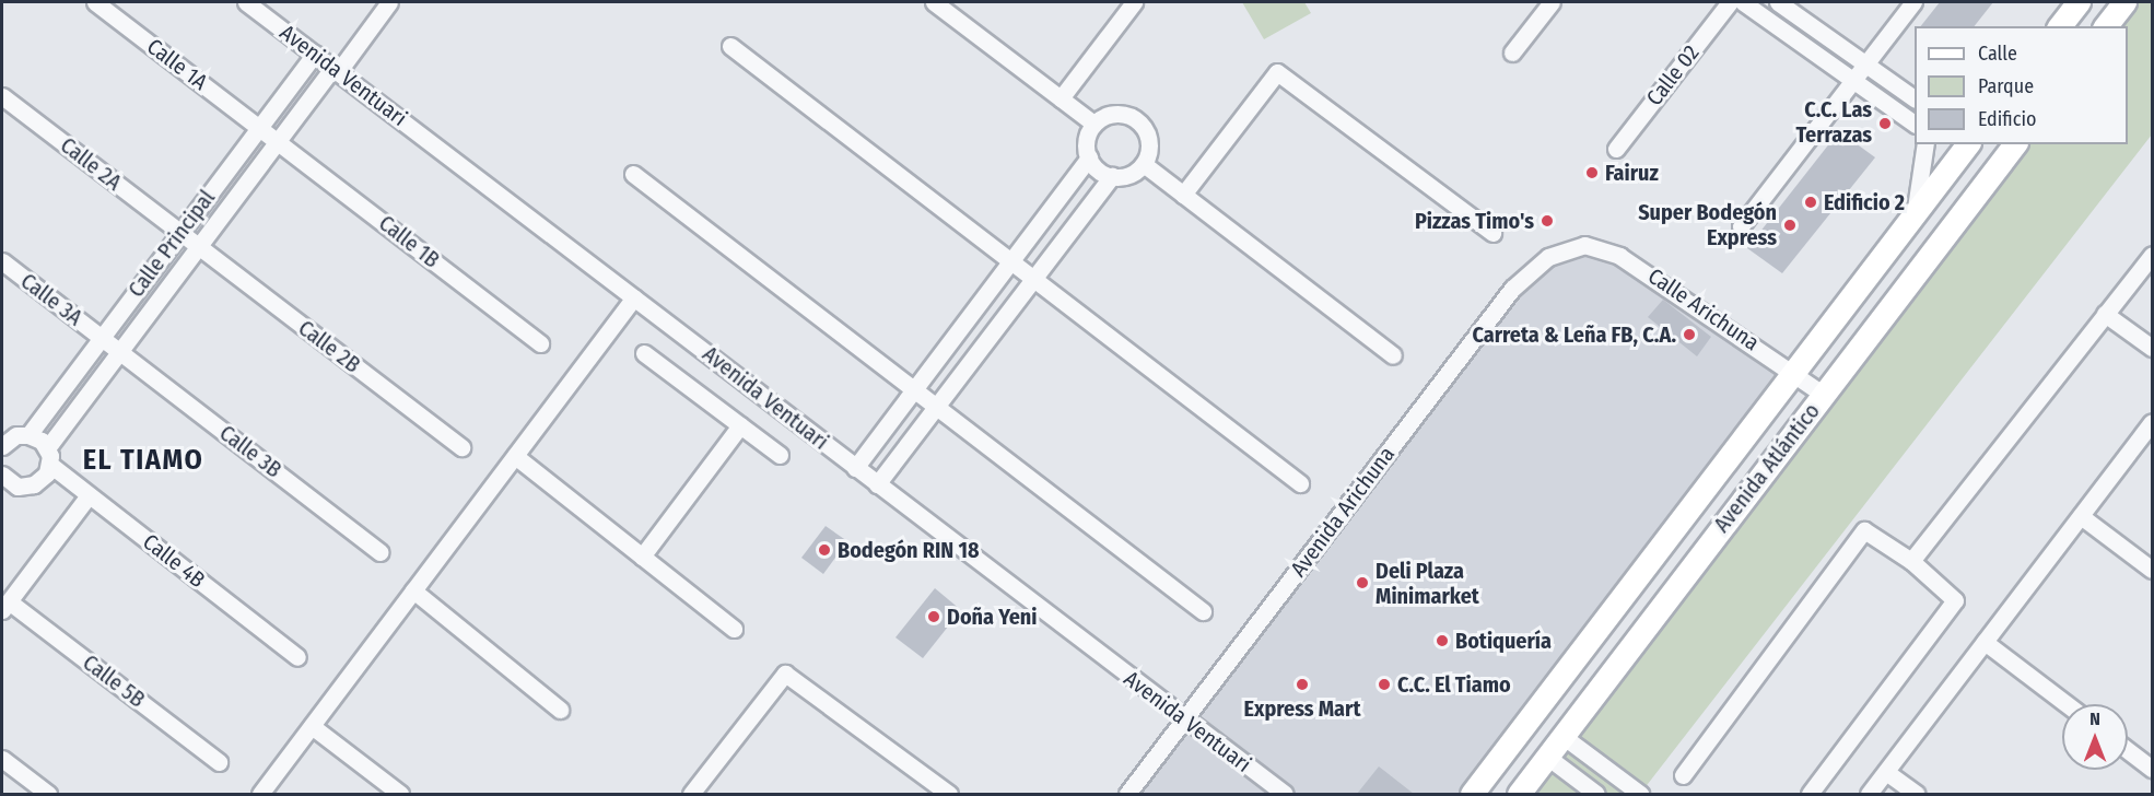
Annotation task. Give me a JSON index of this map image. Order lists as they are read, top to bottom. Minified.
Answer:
{"streets":{"main road":["Avenida Atlántico"],"street":["Calle 1A","Avenida Ventuari","Calle 02","Calle 2A","Calle 1B","Calle Principal","Calle 3A","Calle Arichuna","Calle 2B","Calle 3B","Avenida Arichuna","Calle 4B","Calle 5B"]},"crossings":[["Calle 1A","Calle 1B"],["Calle 1A","Calle Principal"],["Avenida Ventuari","Calle Principal"],["Avenida Ventuari","Avenida Arichuna"],["Calle 2A","Calle Principal"],["Calle 2A","Calle 2B"],["Calle 1B","Calle Principal"],["Calle Principal","Calle 3A"],["Calle Principal","Calle 2B"],["Calle Principal","Calle 3B"],["Calle 3A","Calle 3B"],["Calle Arichuna","Avenida Atlántico"],["Calle Arichuna","Avenida Arichuna"]],"districts":["EL TIAMO"],"places":["C.C. Las Terrazas","Fairuz","Edificio 2","Pizzas Timo's","Super Bodegón Express","Carreta & Leña FB, C.A.","Bodegón RIN 18","Deli Plaza Minimarket","Doña Yeni","Botiquería","Express Mart","C.C. El Tiamo"],"legend":["Calle","Parque","Edificio"],"north":"top"}
